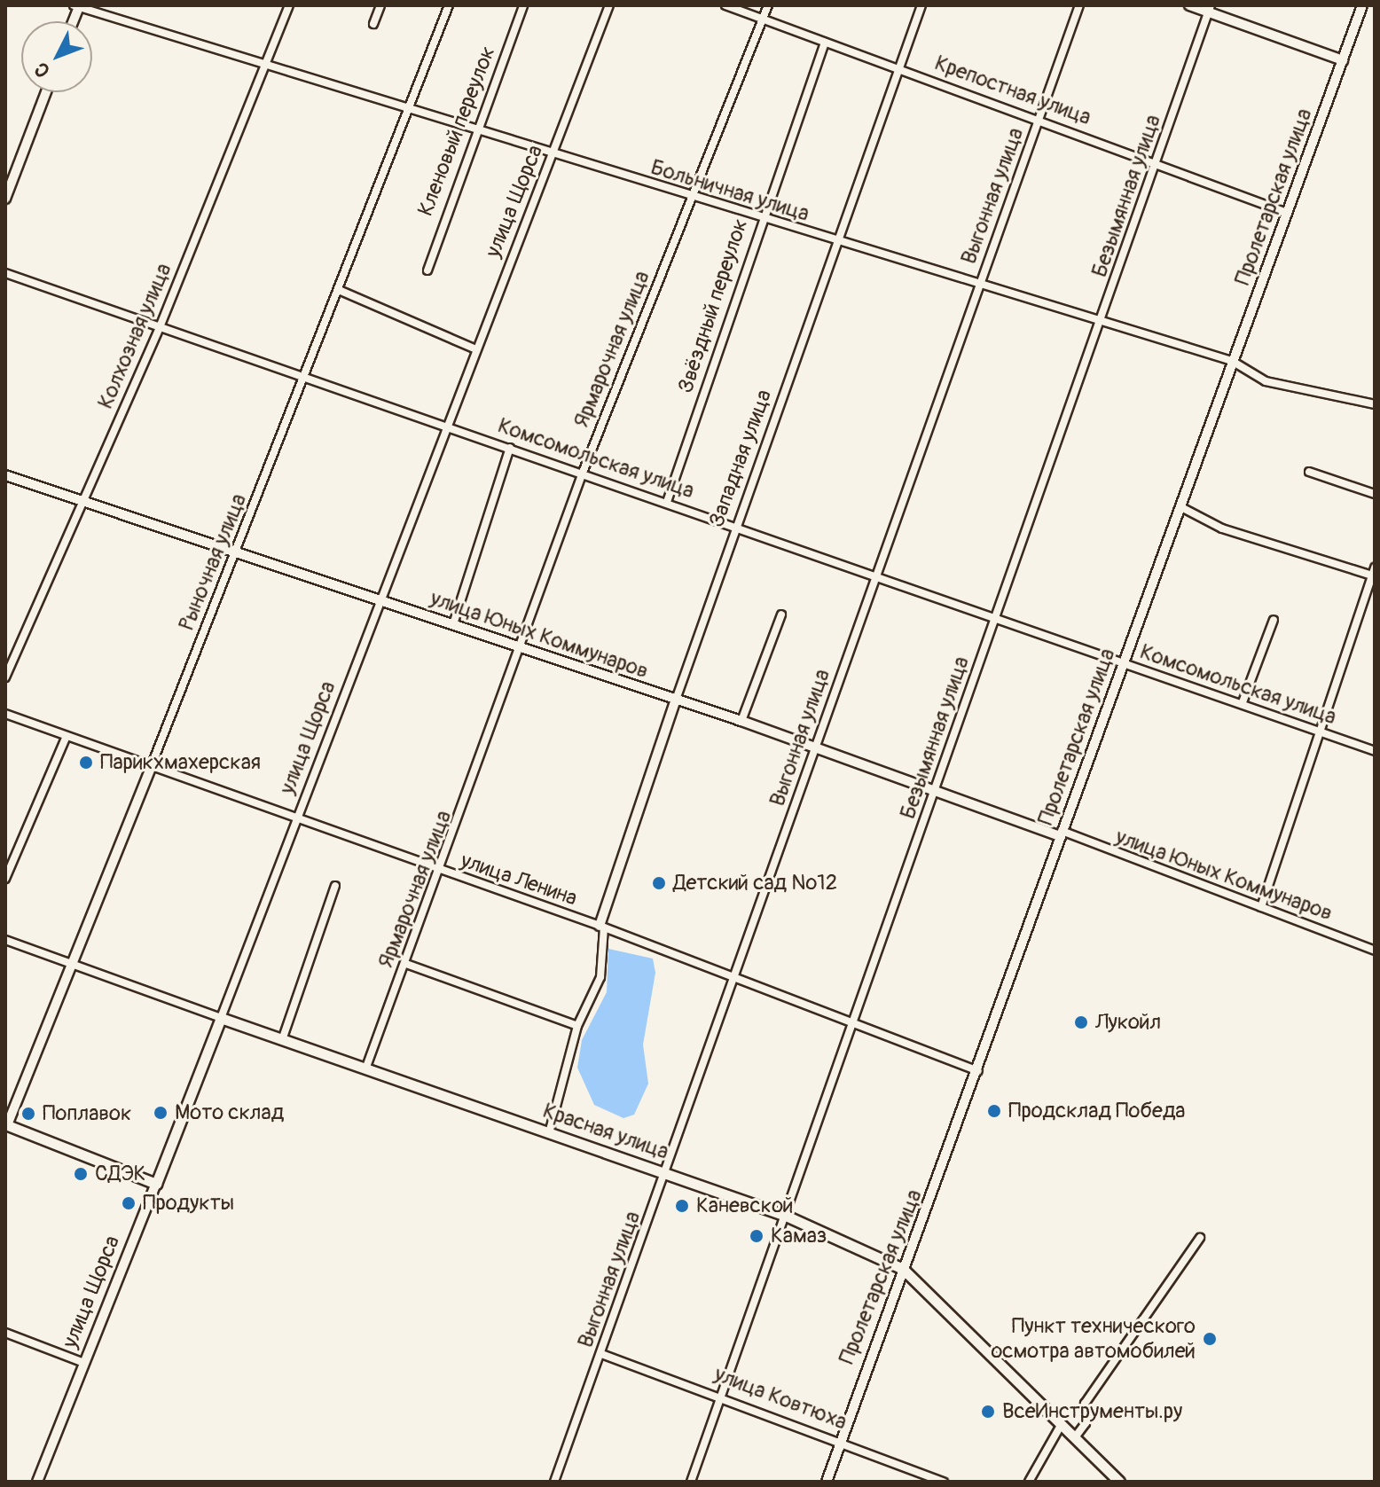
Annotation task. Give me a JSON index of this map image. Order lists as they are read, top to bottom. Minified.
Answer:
{"streets":{"main road":["улица Щорса","Красная улица"],"street":["Крепостная улица","Кленовый переулок","Больничная улица","Выгонная улица","Безымянная улица","Пролетарская улица","Звёздный переулок","Колхозная улица","Ярмарочная улица","Комсомольская улица","Западная улица","Рыночная улица","улица Юных Коммунаров","улица Ленина","улица Ковтюха"]},"crossings":[["Крепостная улица","Выгонная улица"],["Крепостная улица","Безымянная улица"],["Крепостная улица","Пролетарская улица"],["Крепостная улица","Звёздный переулок"],["Крепостная улица","Ярмарочная улица"],["Крепостная улица","Западная улица"],["Кленовый переулок","Больничная улица"],["Больничная улица","Выгонная улица"],["Больничная улица","Безымянная улица"],["Больничная улица","Пролетарская улица"],["Больничная улица","улица Щорса"],["Больничная улица","Звёздный переулок"],["Больничная улица","Колхозная улица"],["Больничная улица","Ярмарочная улица"],["Больничная улица","Западная улица"],["Больничная улица","Рыночная улица"],["Выгонная улица","Комсомольская улица"],["Выгонная улица","улица Юных Коммунаров"],["Выгонная улица","улица Ленина"],["Выгонная улица","Красная улица"],["Выгонная улица","улица Ковтюха"],["Безымянная улица","Комсомольская улица"],["Безымянная улица","улица Юных Коммунаров"],["Безымянная улица","улица Ленина"],["Безымянная улица","Красная улица"],["Безымянная улица","улица Ковтюха"],["Пролетарская улица","Комсомольская улица"],["Пролетарская улица","улица Юных Коммунаров"],["Пролетарская улица","улица Ленина"],["Пролетарская улица","Красная улица"],["Пролетарская улица","улица Ковтюха"],["улица Щорса","Комсомольская улица"],["улица Щорса","улица Юных Коммунаров"],["улица Щорса","улица Ленина"],["улица Щорса","Красная улица"],["Звёздный переулок","Комсомольская улица"],["Колхозная улица","Комсомольская улица"],["Колхозная улица","улица Юных Коммунаров"],["Ярмарочная улица","Комсомольская улица"],["Ярмарочная улица","улица Юных Коммунаров"],["Ярмарочная улица","улица Ленина"],["Ярмарочная улица","Красная улица"],["Комсомольская улица","Западная улица"],["Комсомольская улица","Рыночная улица"],["Западная улица","улица Юных Коммунаров"],["Западная улица","улица Ленина"],["Рыночная улица","улица Юных Коммунаров"],["Рыночная улица","улица Ленина"],["Рыночная улица","Красная улица"]],"places":["Парикхмахерская","Детский сад №12","Лукойл","Продсклад Победа","Мото склад","Поплавок","СДЭК","Продукты","Каневской","Камаз","Пункт технического осмотра автомобилей","ВсеИнструменты.ру"],"north":"bottom left"}
